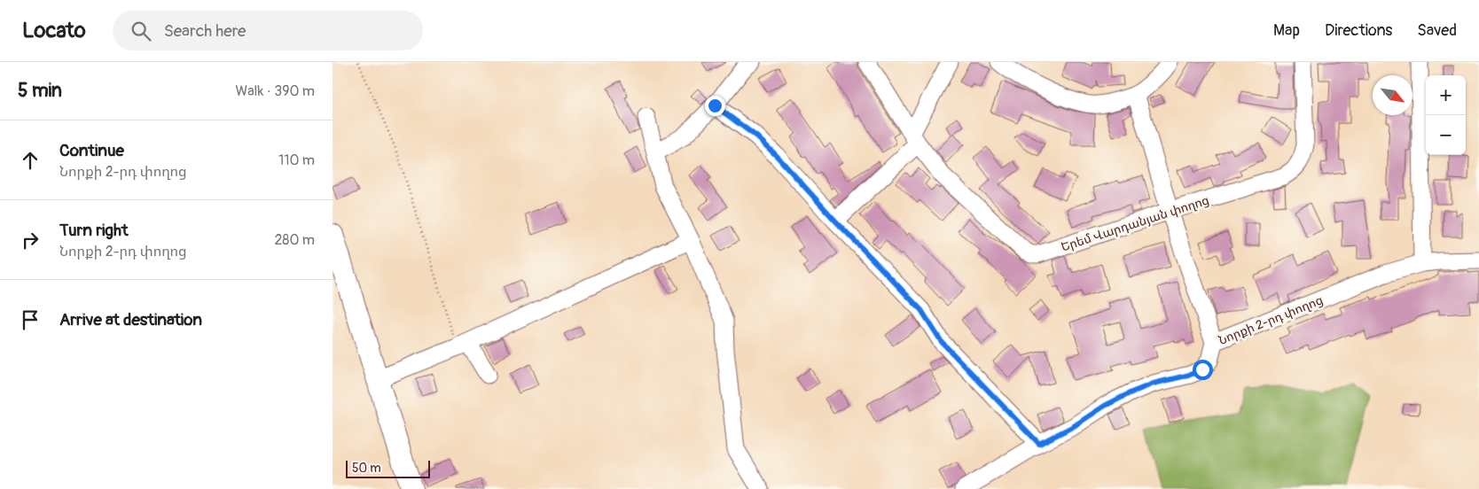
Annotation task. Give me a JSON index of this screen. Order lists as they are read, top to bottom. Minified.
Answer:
{"streets":{"street":["Երեմ Վարդանյան փողոց","Նորքի 2-րդ փողոց"]},"scale_bar":"50 m","north":"bottom right","page":{"header":"Locato","search":"Search here","nav":["Map","Directions","Saved"],"heading":["5 min","Walk · 390 m"],"map_buttons":["+","−"],"list":[["Continue","Նորքի 2-րդ փողոց","110 m"],["Turn right","Նորքի 2-րդ փողոց","280 m"],"Arrive at destination"],"scale":"50 m"}}
